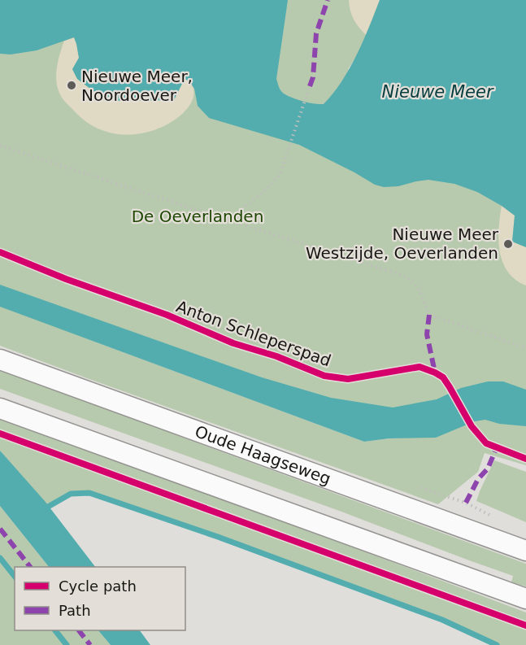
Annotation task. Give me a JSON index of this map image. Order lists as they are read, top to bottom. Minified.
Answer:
{"streets":{"street":["Oude Haagseweg"],"cycle path":["Anton Schleperspad"]},"water":["Nieuwe Meer"],"parks":["De Oeverlanden"],"places":["Nieuwe Meer, Noordoever","Nieuwe Meer Westzijde, Oeverlanden"],"legend":["Cycle path","Path"]}
